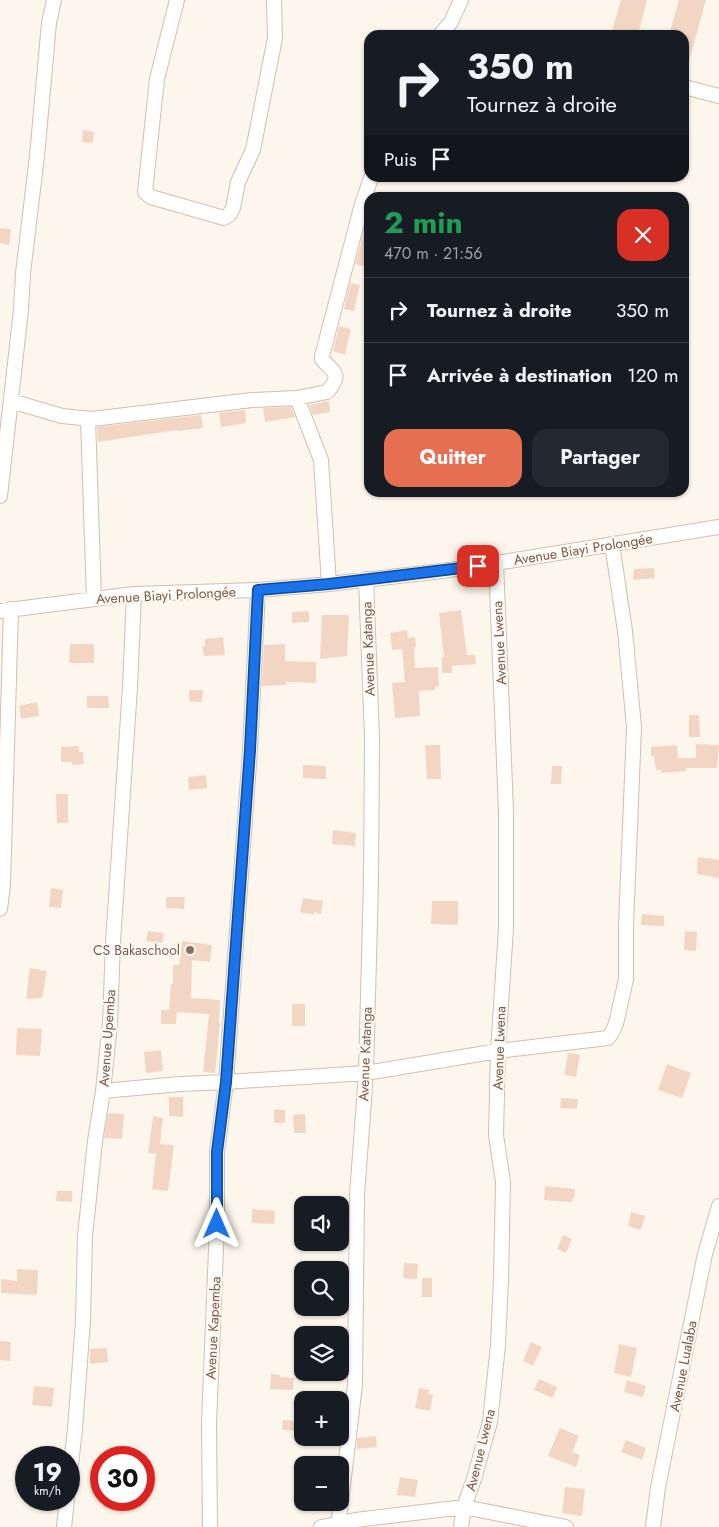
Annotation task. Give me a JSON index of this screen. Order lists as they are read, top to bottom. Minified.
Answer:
{"streets":{"street":["Avenue Biayi Prolongée","Avenue Lwena","Avenue Katanga","Avenue Upemba","Avenue Kapemba","Avenue Lualaba"]},"crossings":[["Avenue Biayi Prolongée","Avenue Lwena"],["Avenue Biayi Prolongée","Avenue Katanga"],["Avenue Biayi Prolongée","Avenue Upemba"],["Avenue Biayi Prolongée","Avenue Kapemba"]],"places":["CS Bakaschool"],"page":{"turn":["350 m","Tournez à droite"],"then":"Puis","heading":["2 min","470 m · 21:56"],"list":[{"name":"Tournez à droite","value":"350 m"},{"name":"Arrivée à destination","value":"120 m"}],"buttons":["Quitter","Partager"],"map_buttons":["+","−"],"speed":"19 km/h","limit":"30"}}
